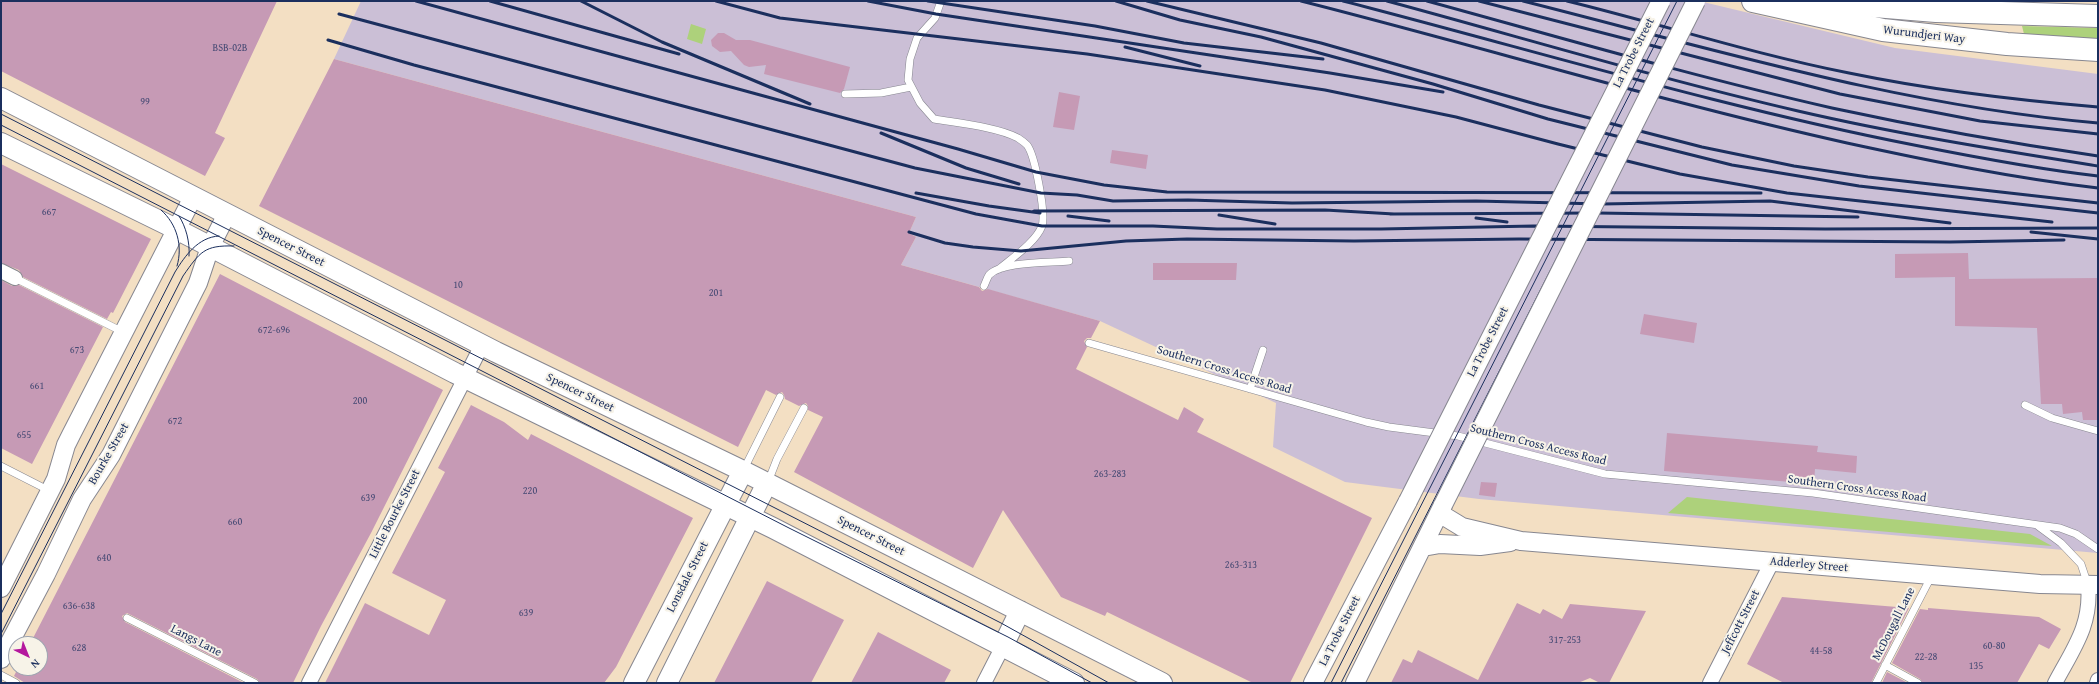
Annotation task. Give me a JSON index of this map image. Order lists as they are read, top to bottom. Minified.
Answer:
{"streets":{"main road":["Wurundjeri Way","Spencer Street","Lonsdale Street"],"street":["La Trobe Street","Bourke Street","Little Bourke Street","Adderley Street","Jeffcott Street"],"lane":["Southern Cross Access Road","McDougall Lane","Langs Lane"]},"crossings":[["Spencer Street","Bourke Street"],["Spencer Street","Little Bourke Street"],["Spencer Street","Lonsdale Street"],["Southern Cross Access Road","Adderley Street"],["Adderley Street","Jeffcott Street"],["Adderley Street","McDougall Lane"]],"house_numbers":["BSB-02B","99","667","10","201","672-696","673","661","200","672","655","263-283","220","639","660","640","263-313","636-638","639","317-253","60-80","628","44-58","22-28","135"],"north":"bottom right"}
